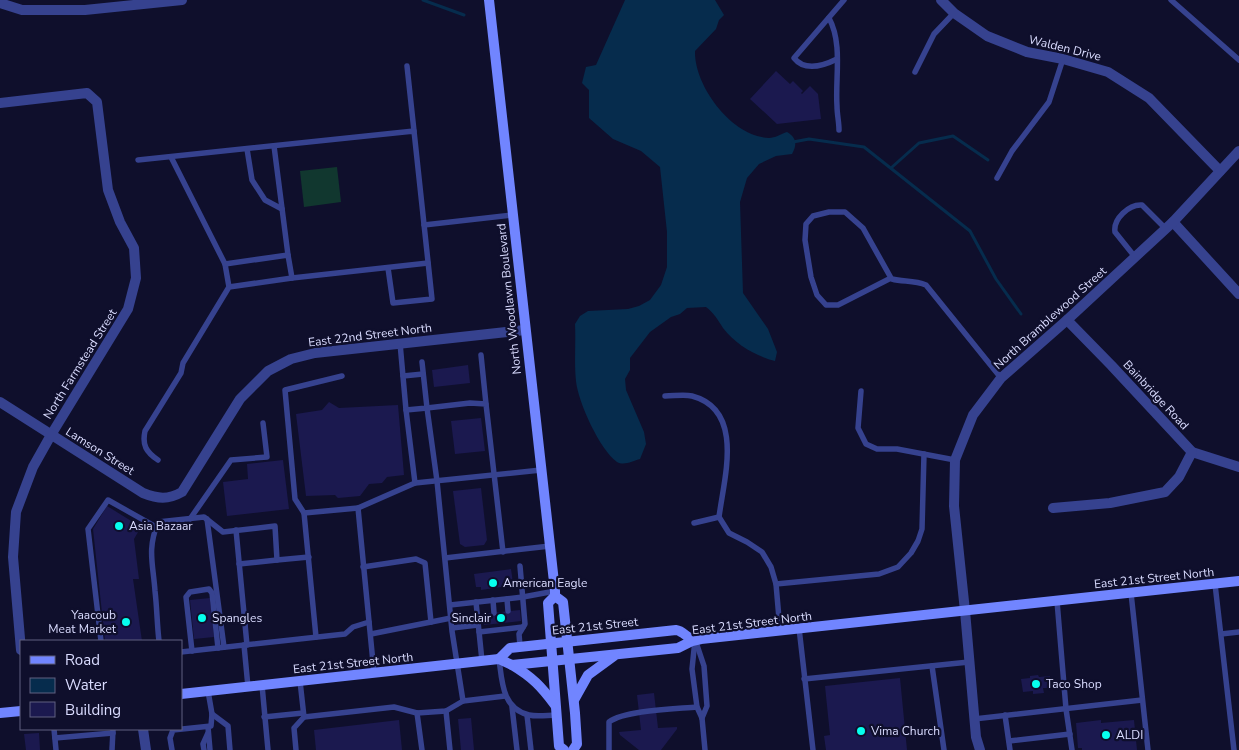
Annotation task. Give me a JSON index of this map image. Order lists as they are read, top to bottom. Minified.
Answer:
{"streets":{"main road":["North Woodlawn Boulevard","East 21st Street North","East 21st Street"],"street":["Walden Drive","North Bramblewood Street","East 22nd Street North","North Farmstead Street","Bainbridge Road","Lamson Street"]},"crossings":[["Walden Drive","North Bramblewood Street"],["North Woodlawn Boulevard","East 22nd Street North"],["North Woodlawn Boulevard","East 21st Street North"],["North Woodlawn Boulevard","East 21st Street"],["North Bramblewood Street","Bainbridge Road"],["North Bramblewood Street","East 21st Street North"],["East 22nd Street North","Lamson Street"],["North Farmstead Street","Lamson Street"],["East 21st Street North","East 21st Street"]],"places":["Asia Bazaar","American Eagle","Spangles","Sinclair","Yaacoub Meat Market","Taco Shop","Vima Church","ALDI"],"legend":["Road","Water","Building"]}
